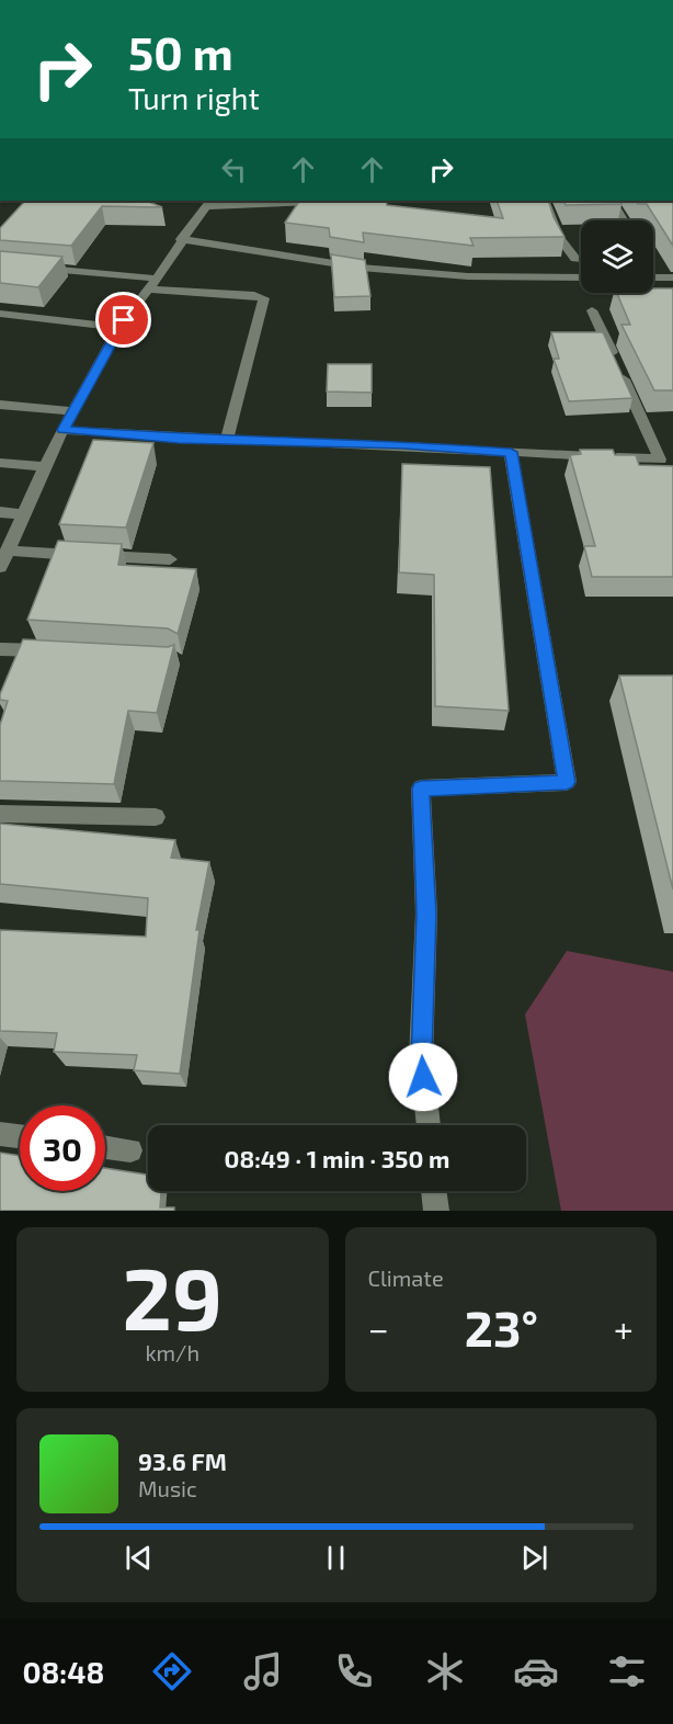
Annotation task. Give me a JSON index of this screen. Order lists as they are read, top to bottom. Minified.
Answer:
{"page":{"turn":["50 m","Turn right"],"limit":"30","trip":"08:49 · 1 min · 350 m","tile":[["29","km/h"],"Climate"],"heat":["−","23°","+"],"song":["93.6 FM","Music"],"tabs":"08:48"}}
